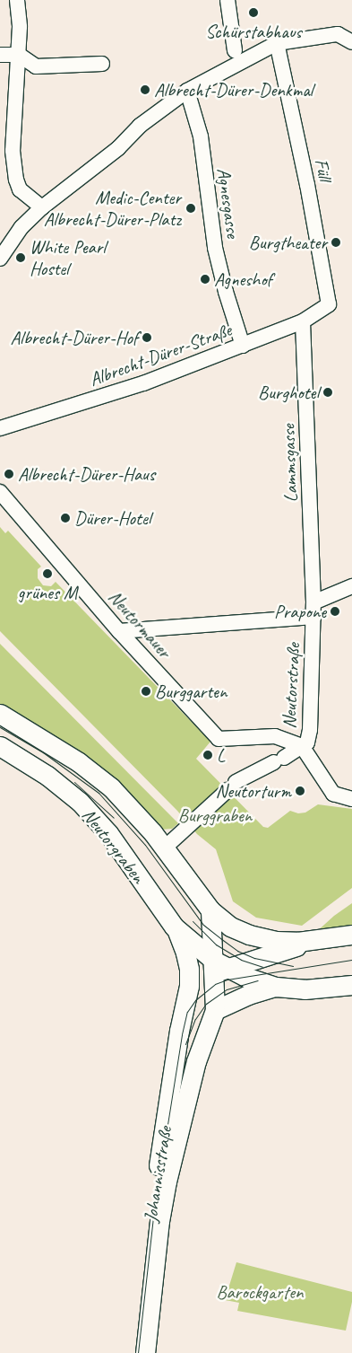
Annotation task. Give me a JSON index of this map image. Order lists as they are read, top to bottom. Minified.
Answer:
{"streets":{"main road":["Neutorgraben","Johannisstraße"],"street":["Füll","Agnesgasse","Albrecht-Dürer-Straße","Lammsgasse","Neutormauer","Neutorstraße"]},"crossings":[["Füll","Albrecht-Dürer-Straße"],["Agnesgasse","Albrecht-Dürer-Straße"],["Albrecht-Dürer-Straße","Lammsgasse"],["Lammsgasse","Neutorstraße"],["Neutormauer","Neutorstraße"],["Neutorstraße","Neutorgraben"],["Neutorgraben","Johannisstraße"]],"parks":["Burggraben","Barockgarten"],"places":["Schürstabhaus","Albrecht-Dürer-Denkmal","Medic-Center Albrecht-Dürer-Platz","Burgtheater","White Pearl Hostel","Agneshof","Albrecht-Dürer-Hof","Burghotel","Albrecht-Dürer-Haus","Dürer-Hotel","grünes M","Prapone","Burggarten","L","Neutorturm"]}
